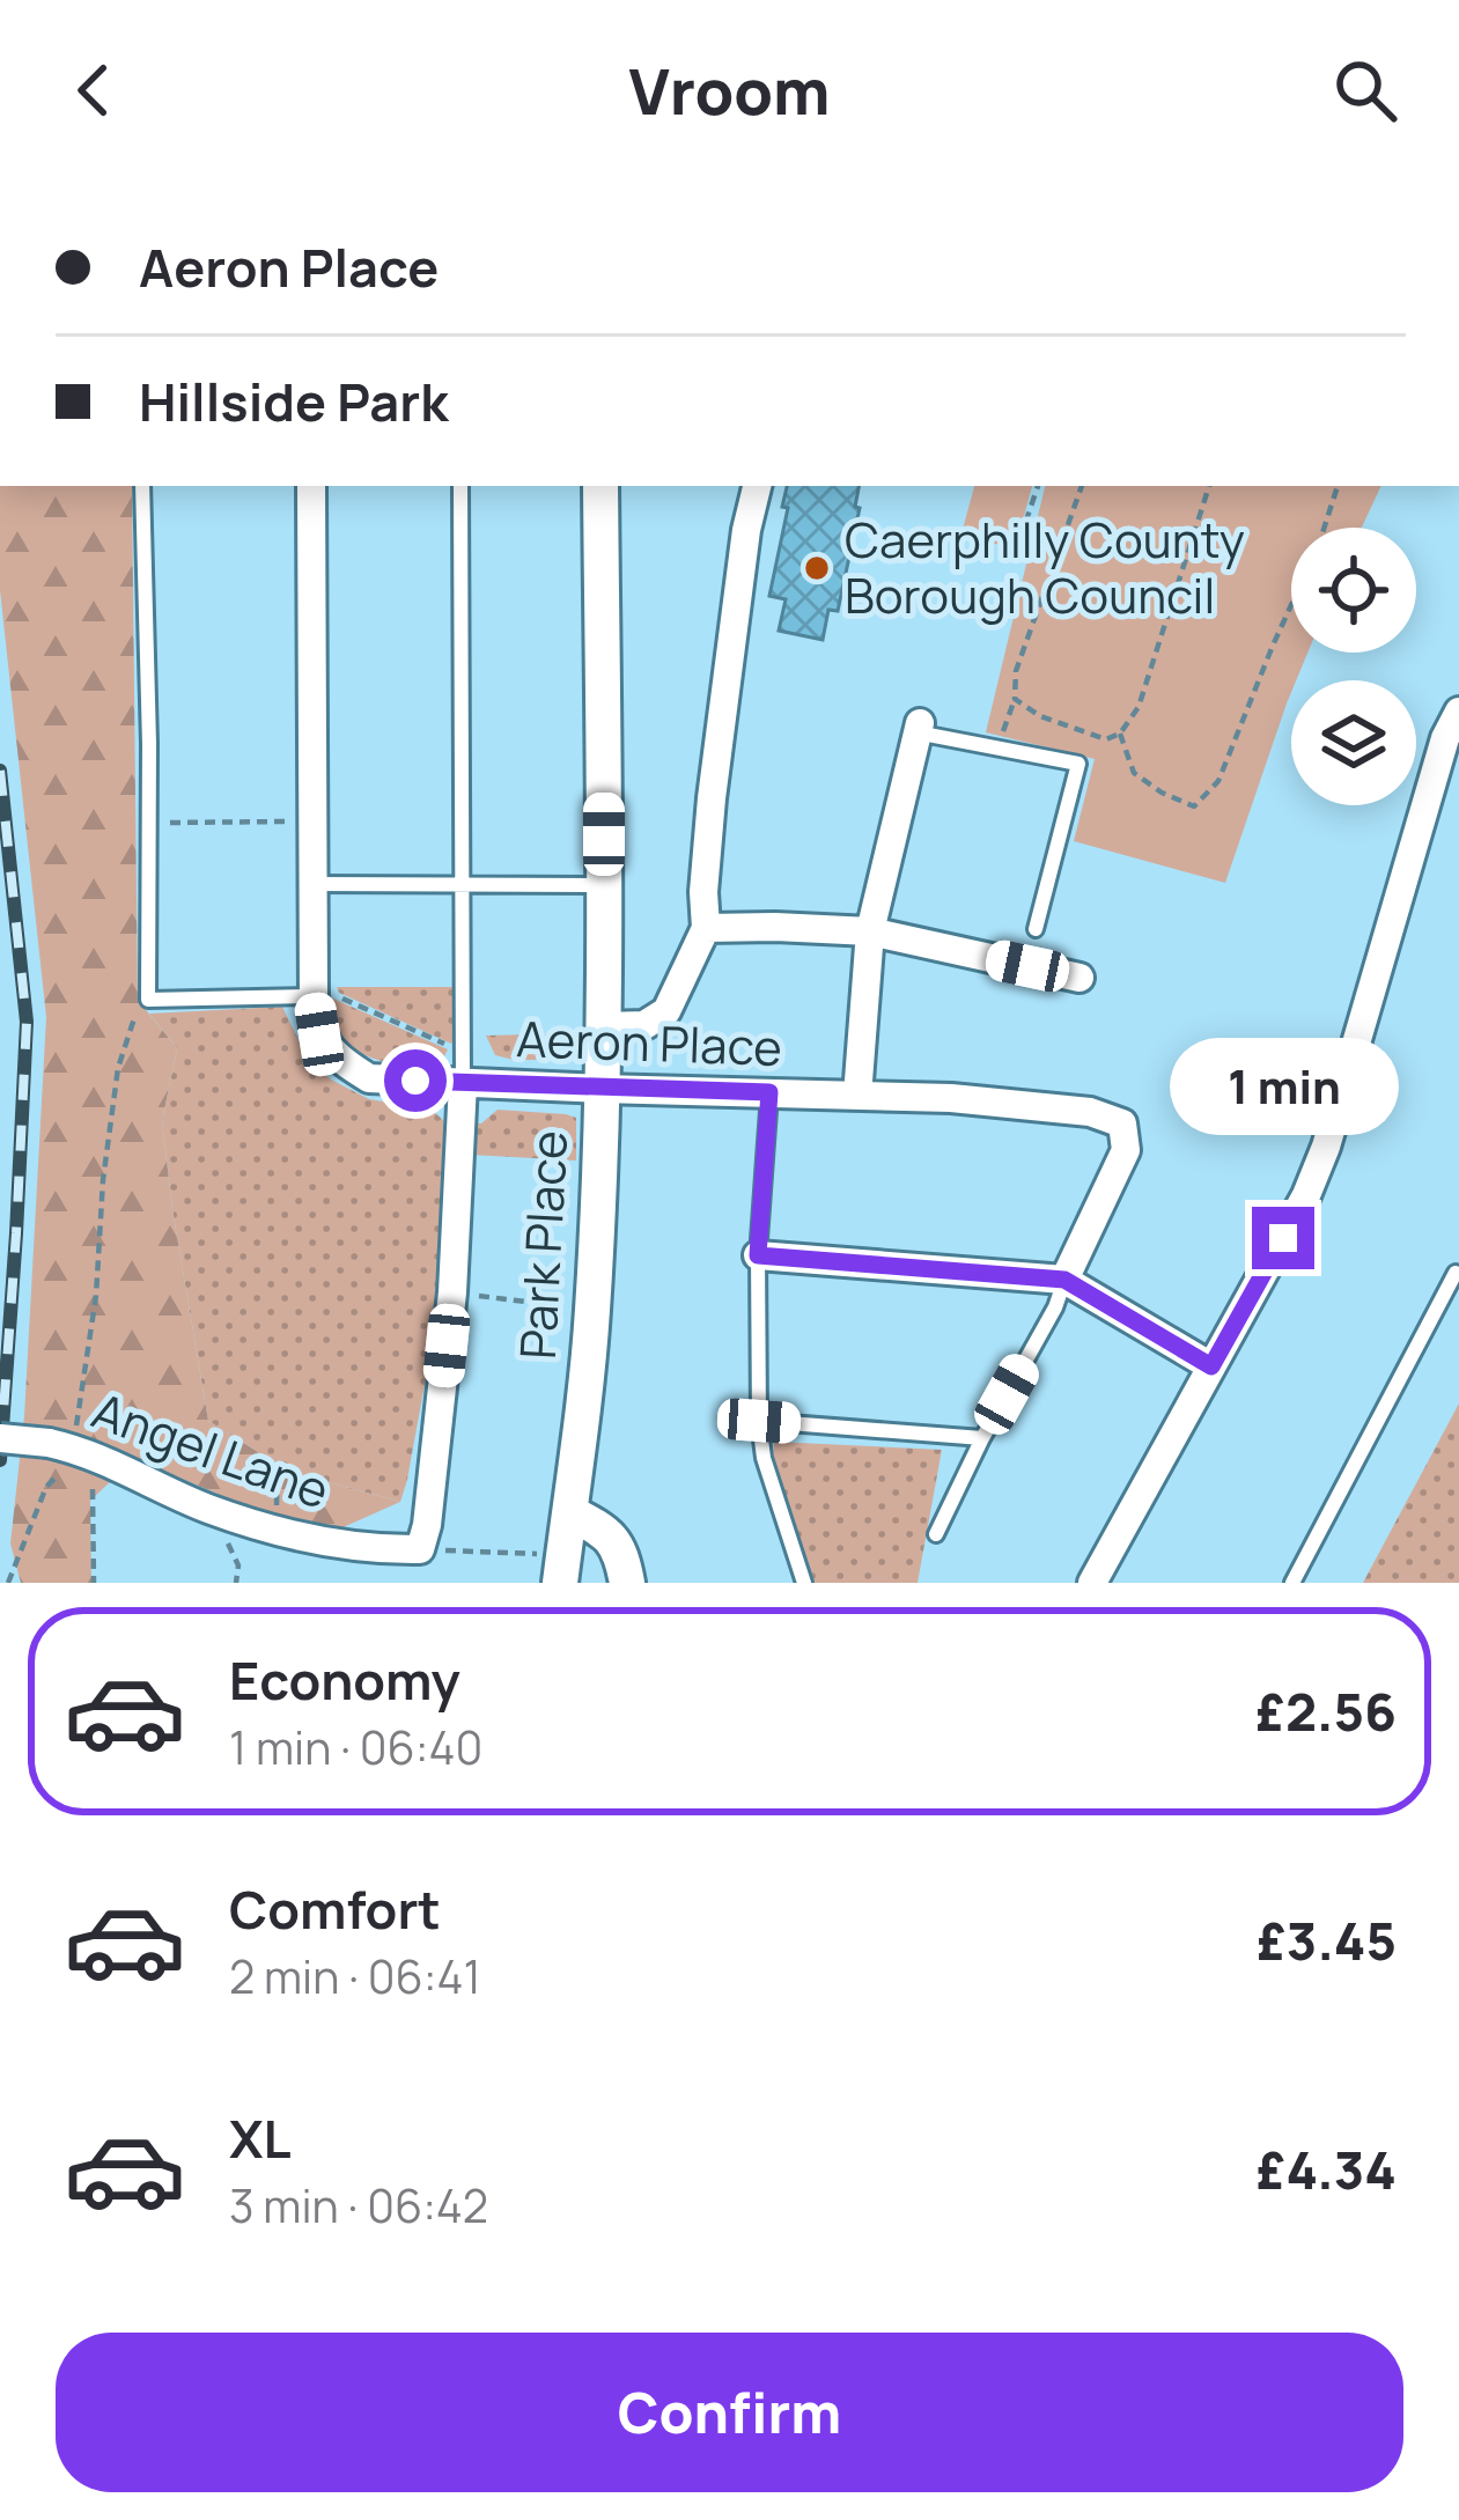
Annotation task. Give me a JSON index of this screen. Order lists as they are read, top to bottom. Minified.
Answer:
{"streets":{"street":["Aeron Place","Park Place","Angel Lane"]},"crossings":[["Aeron Place","Park Place"]],"places":["Caerphilly County Borough Council"],"page":{"header":"Vroom","banner":["Aeron Place","Hillside Park"],"bubble":"1 min","list":[{"name":"Economy","note":"1 min · 06:40","value":"£2.56"},{"name":"Comfort","note":"2 min · 06:41","value":"£3.45"},{"name":"XL","note":"3 min · 06:42","value":"£4.34"}],"buttons":"Confirm"}}
